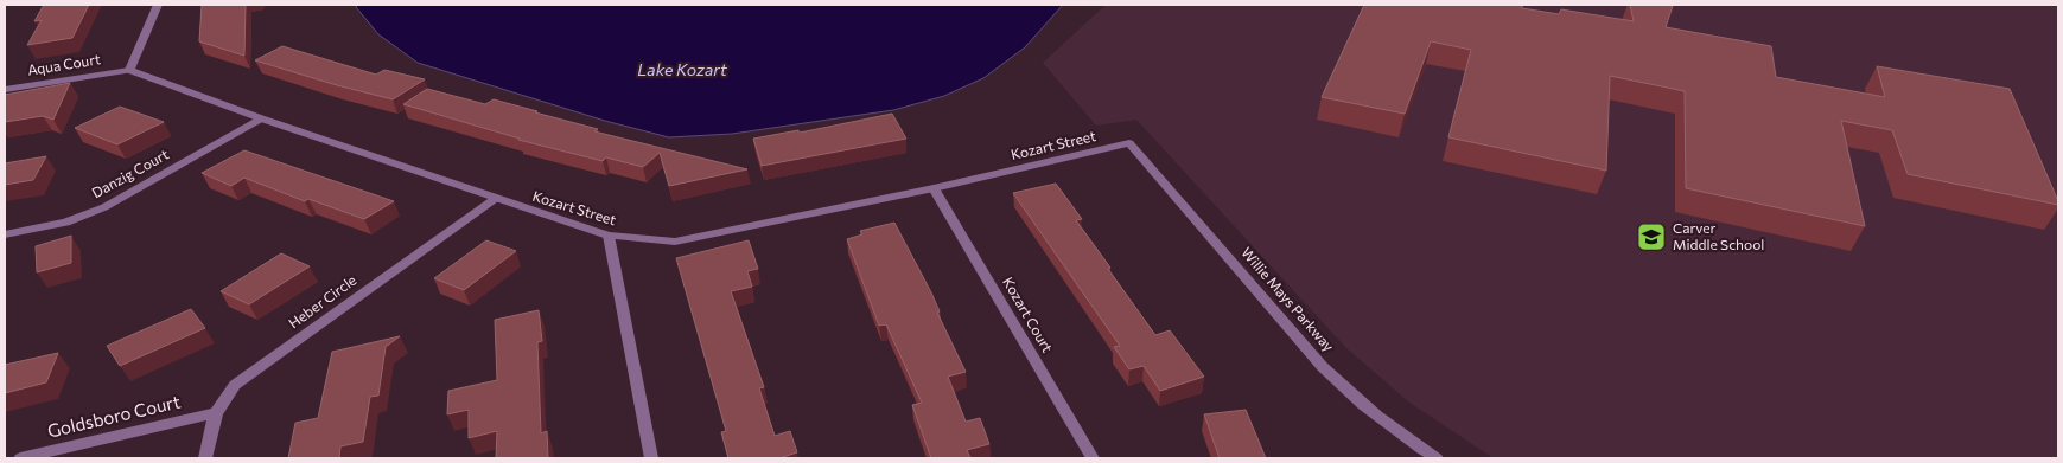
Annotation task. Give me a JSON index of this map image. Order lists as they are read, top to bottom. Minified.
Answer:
{"streets":{"street":["Aqua Court","Kozart Street","Danzig Court","Willie Mays Parkway","Heber Circle","Kozart Court","Goldsboro Court"]},"crossings":[["Aqua Court","Kozart Street"],["Kozart Street","Danzig Court"],["Kozart Street","Willie Mays Parkway"],["Kozart Street","Heber Circle"],["Kozart Street","Kozart Court"],["Heber Circle","Goldsboro Court"]],"water":["Lake Kozart"],"places":{"school or university":["Carver Middle School"]}}
